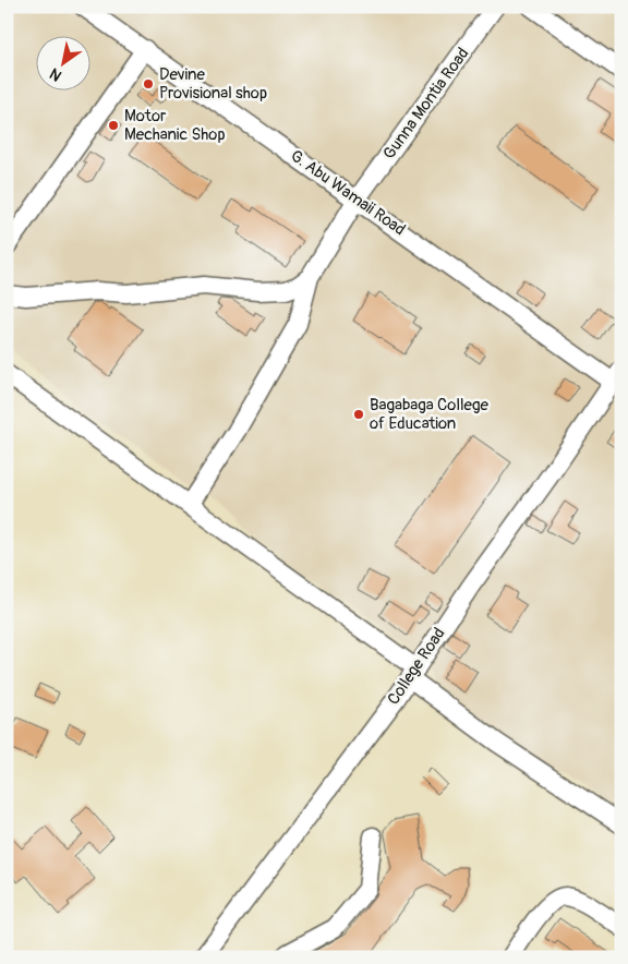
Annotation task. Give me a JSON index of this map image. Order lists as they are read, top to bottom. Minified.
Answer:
{"streets":{"street":["Gunna Montia Road","G. Abu Wamaii Road","College Road"]},"crossings":[["Gunna Montia Road","G. Abu Wamaii Road"],["G. Abu Wamaii Road","College Road"]],"places":["Devine Provisional shop","Motor Mechanic Shop","Bagabaga College of Education"],"north":"bottom left"}
